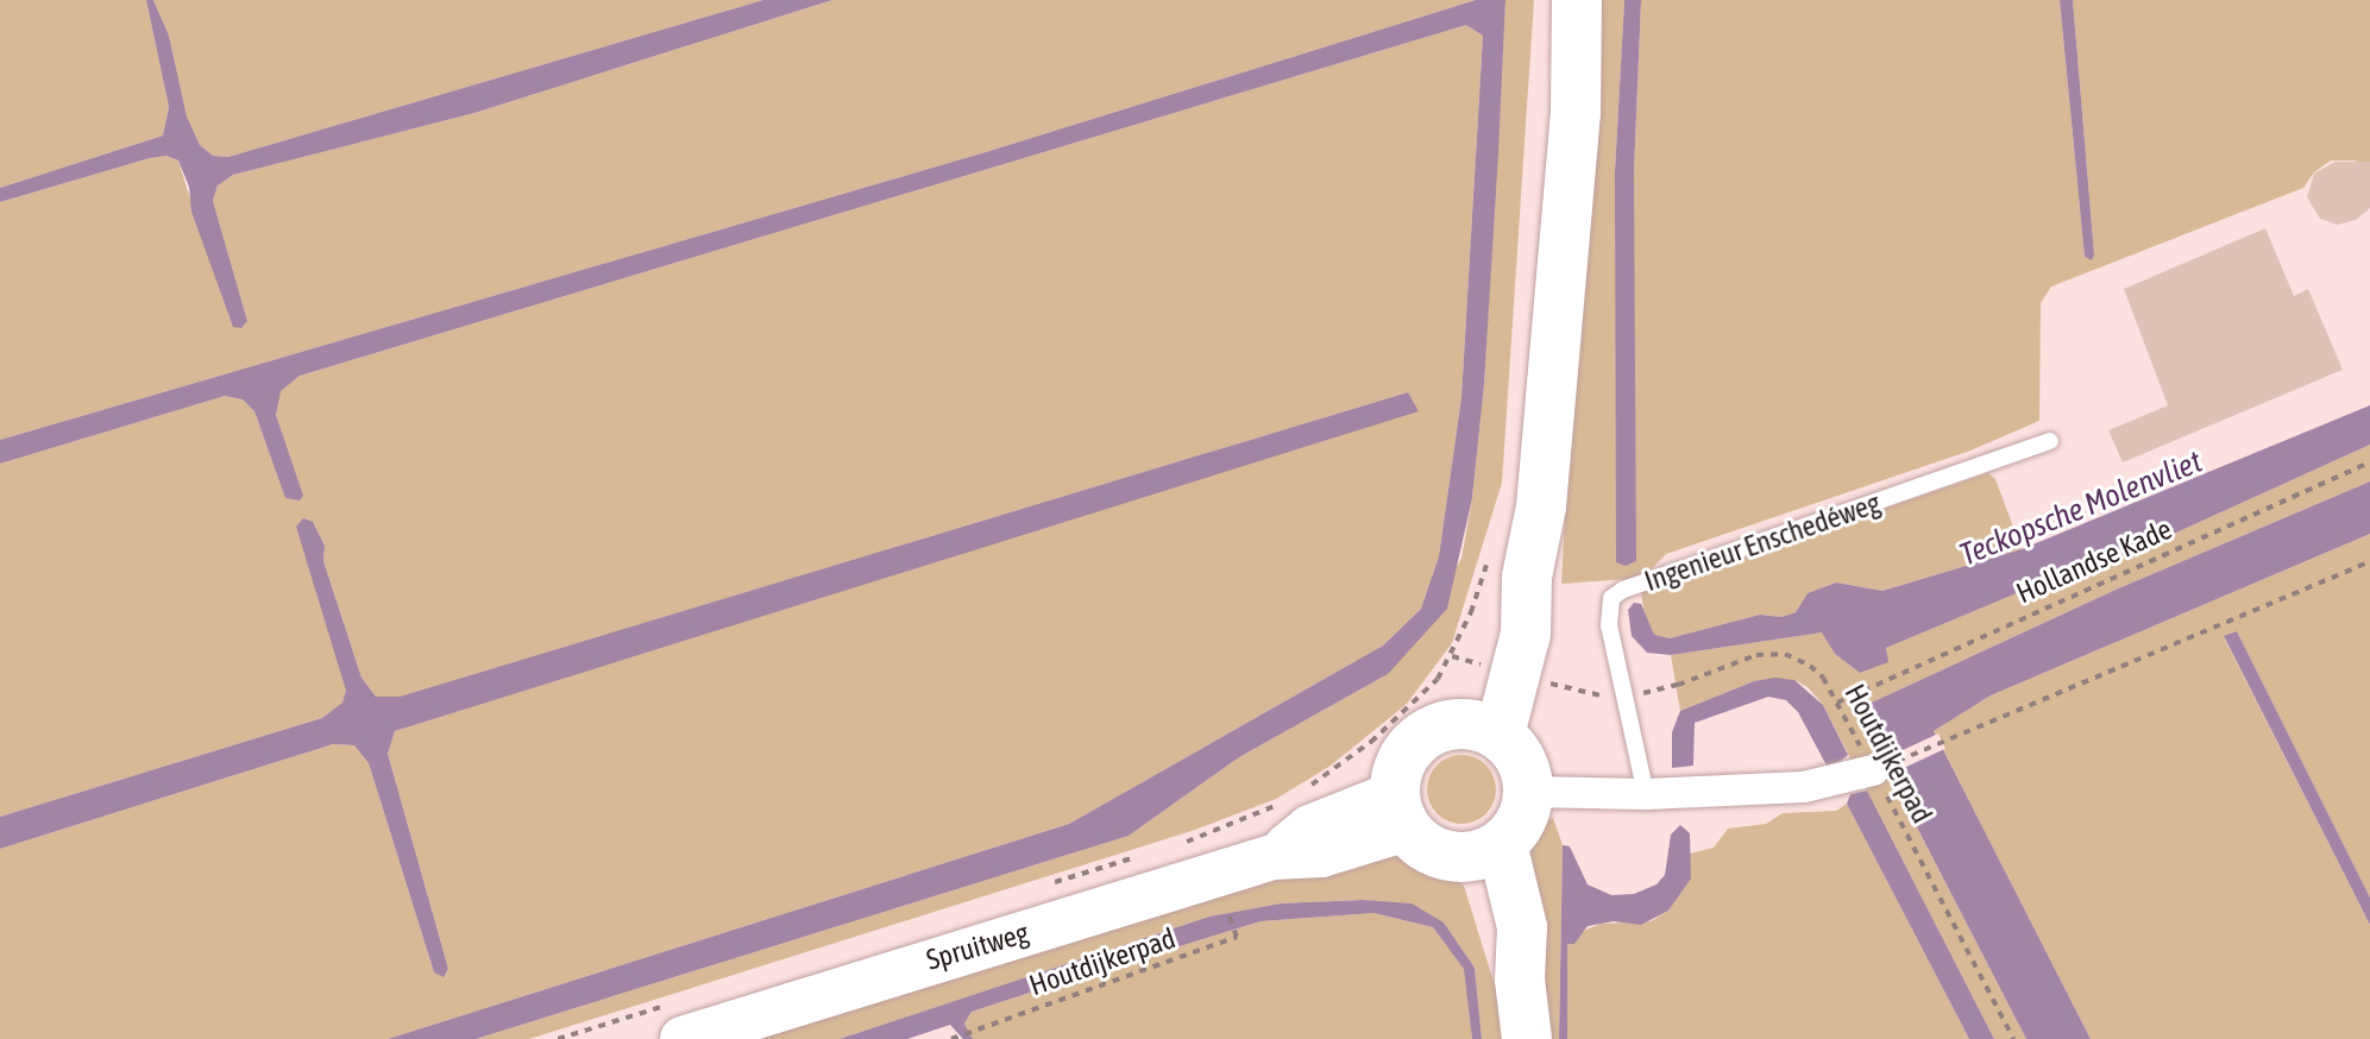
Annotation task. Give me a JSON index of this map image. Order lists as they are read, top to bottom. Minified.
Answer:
{"streets":{"main road":["Spruitweg"],"lane":["Ingenieur Enschedéweg"],"path":["Hollandse Kade","Houtdijkerpad"]},"crossings":[["Ingenieur Enschedéweg","Houtdijkerpad"],["Hollandse Kade","Houtdijkerpad"]],"water":["Teckopsche Molenvliet"]}
